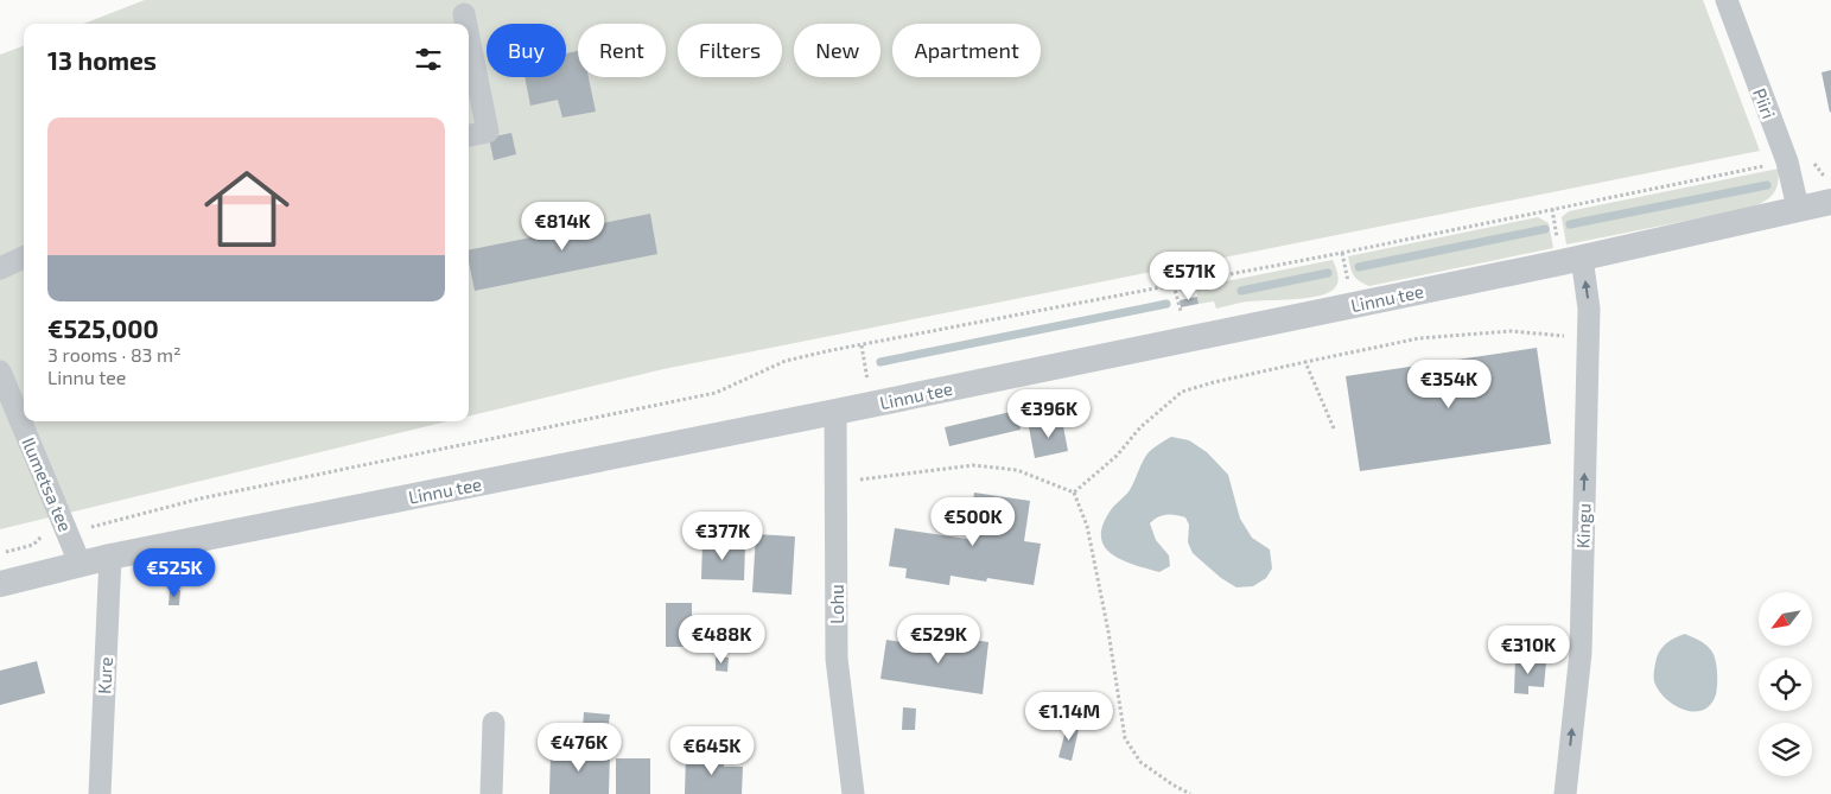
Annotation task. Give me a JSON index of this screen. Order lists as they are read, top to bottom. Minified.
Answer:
{"streets":{"street":["Piiri","Linnu tee","Ilumetsa tee","Kingu","Lohu","Kure"]},"crossings":[["Piiri","Linnu tee"],["Linnu tee","Ilumetsa tee"],["Linnu tee","Kingu"],["Linnu tee","Lohu"],["Linnu tee","Kure"]],"one_way":["Kingu"],"north":"bottom left","page":{"chip":["Buy","Rent","Filters","New","Apartment"],"heading":"13 homes","list":[{"name":"€525,000","note":"3 rooms · 83 m² · Linnu tee"}],"price":["€814K","€571K","€354K","€396K","€500K","€377K","€525K","€488K","€529K","€310K","€1.14M","€476K","€645K"]}}
